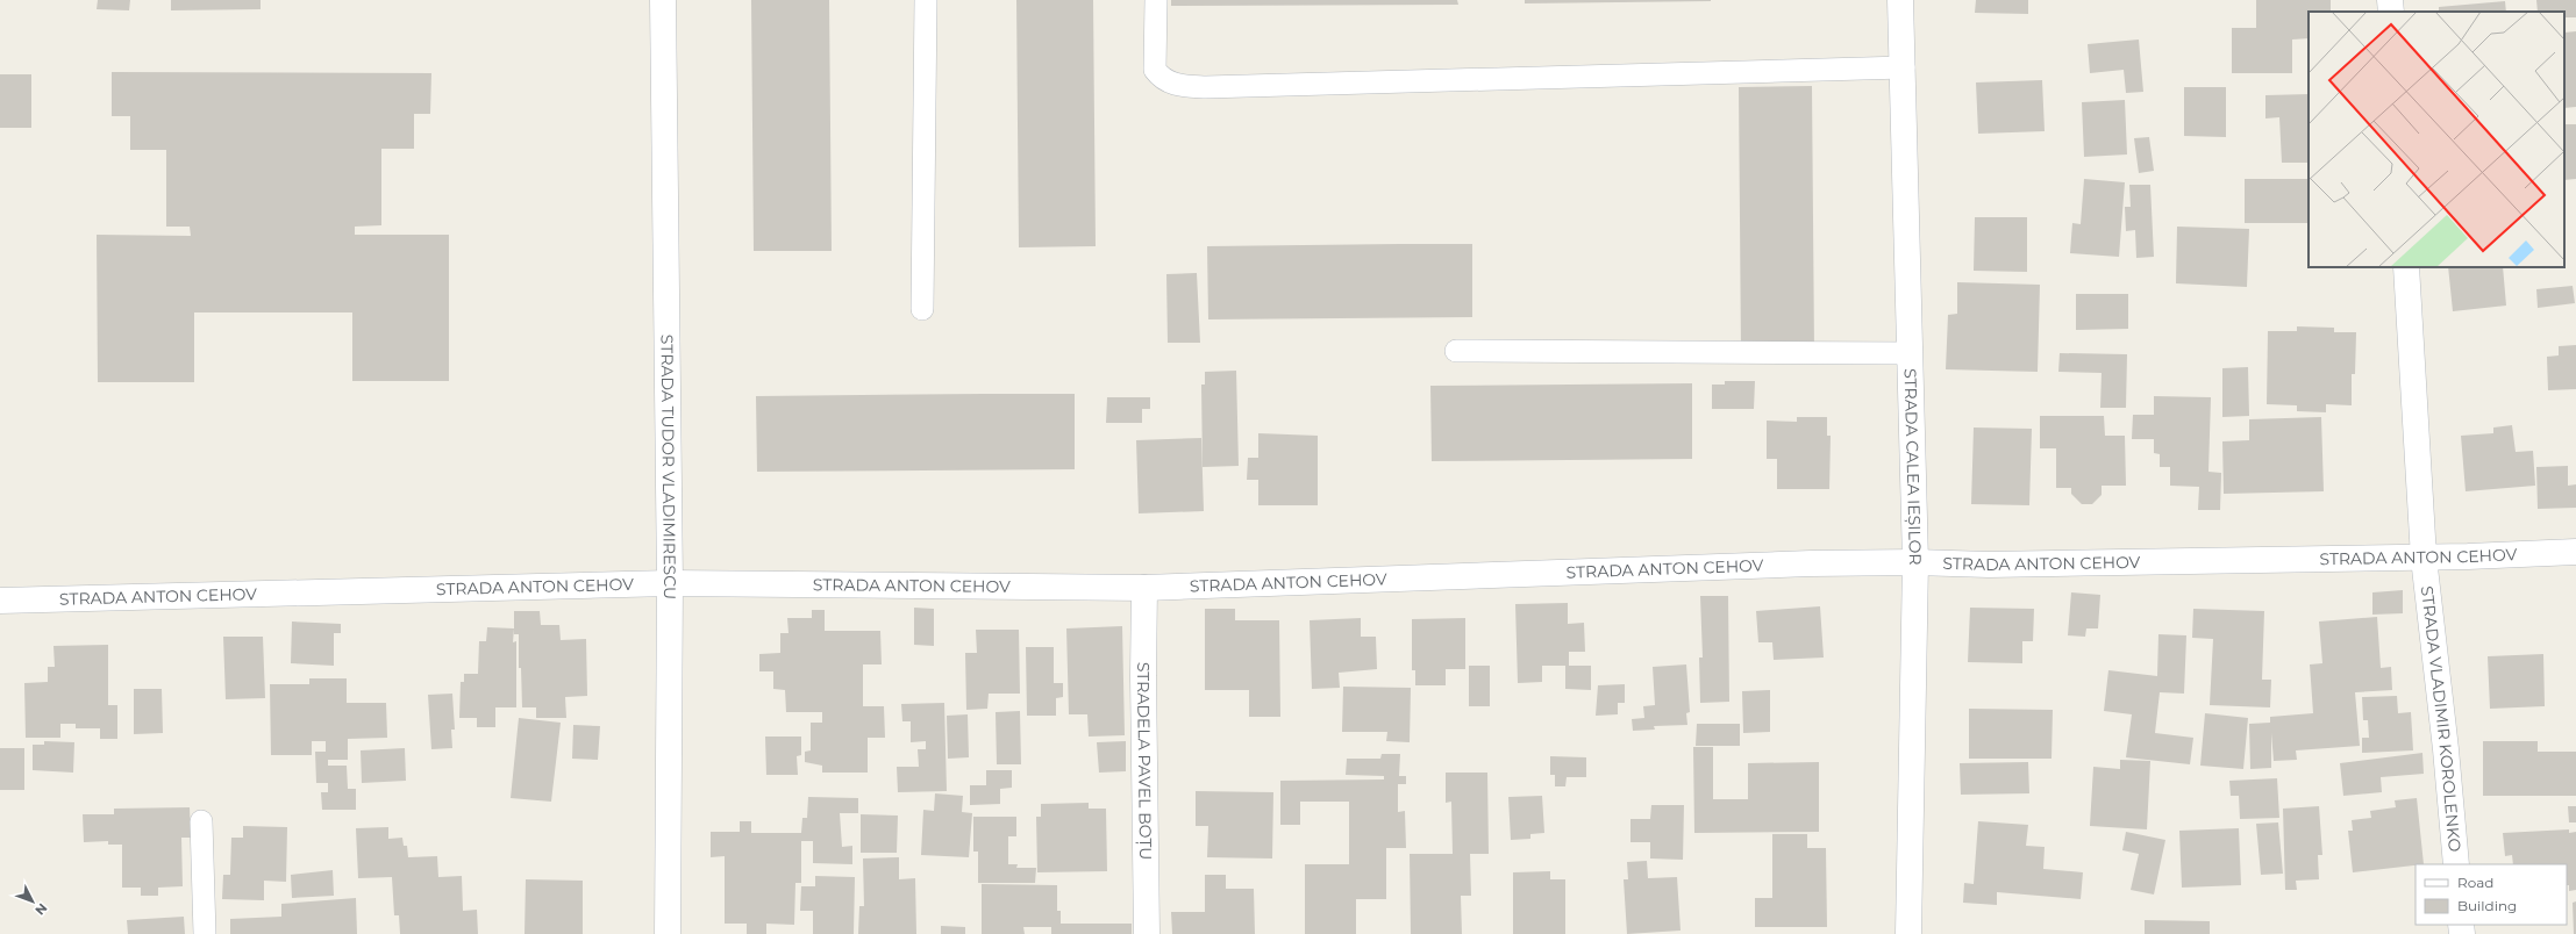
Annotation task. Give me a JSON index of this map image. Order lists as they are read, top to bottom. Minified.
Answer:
{"streets":{"street":["STRADA TUDOR VLADIMIRESCU","STRADA CALEA IEȘILOR","STRADA ANTON CEHOV","STRADA VLADIMIR KOROLENKO","STRADELA PAVEL BOȚU"]},"crossings":[["STRADA TUDOR VLADIMIRESCU","STRADA ANTON CEHOV"],["STRADA CALEA IEȘILOR","STRADA ANTON CEHOV"],["STRADA ANTON CEHOV","STRADA VLADIMIR KOROLENKO"],["STRADA ANTON CEHOV","STRADELA PAVEL BOȚU"]],"legend":["Road","Building"],"north":"bottom right"}
